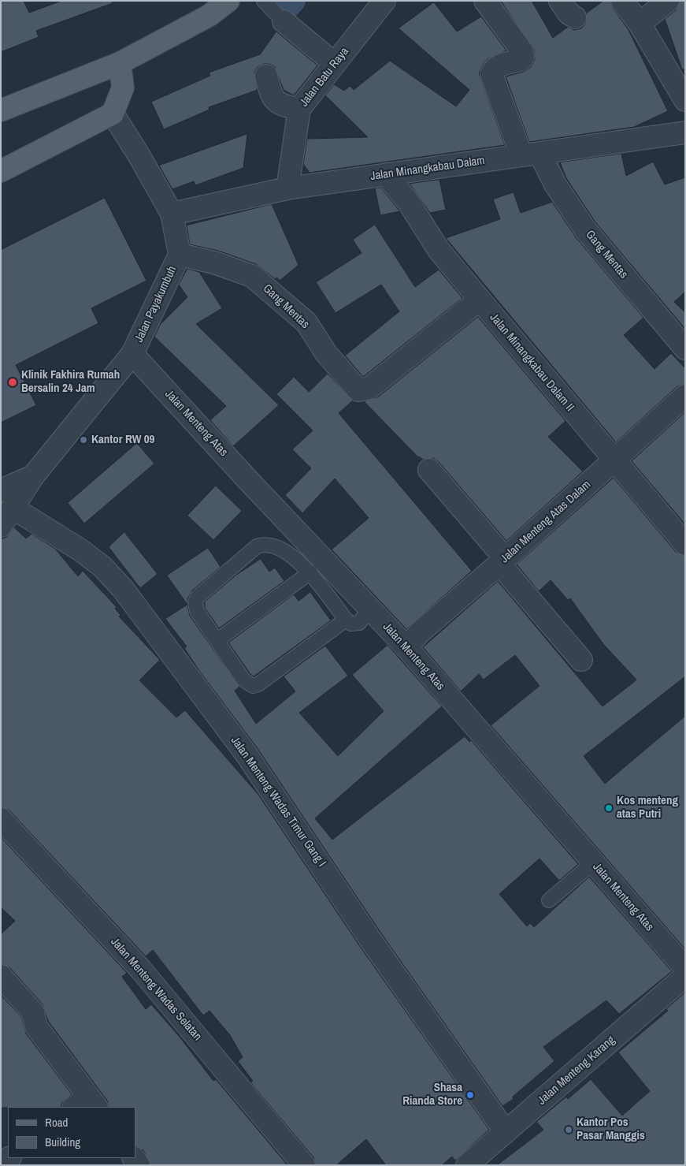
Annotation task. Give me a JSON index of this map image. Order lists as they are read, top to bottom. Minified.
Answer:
{"streets":{"street":["Jalan Batu Raya","Jalan Minangkabau Dalam","Gang Mentas","Jalan Payakumbuh","Jalan Minangkabau Dalam II","Jalan Menteng Atas","Jalan Menteng Atas Dalam","Jalan Menteng Wadas Timur Gang I","Jalan Menteng Wadas Selatan","Jalan Menteng Karang"]},"crossings":[["Jalan Batu Raya","Jalan Minangkabau Dalam"],["Jalan Minangkabau Dalam","Gang Mentas"],["Jalan Minangkabau Dalam","Jalan Payakumbuh"],["Jalan Minangkabau Dalam","Jalan Minangkabau Dalam II"],["Gang Mentas","Jalan Payakumbuh"],["Gang Mentas","Jalan Minangkabau Dalam II"],["Jalan Payakumbuh","Jalan Menteng Atas"],["Jalan Payakumbuh","Jalan Menteng Wadas Timur Gang I"],["Jalan Minangkabau Dalam II","Jalan Menteng Atas Dalam"],["Jalan Menteng Atas","Jalan Menteng Atas Dalam"],["Jalan Menteng Wadas Timur Gang I","Jalan Menteng Karang"]],"places":["Klinik Fakhira Rumah Bersalin 24 Jam","Kantor RW 09","Kos menteng atas Putri","Shasa Rianda Store","Kantor Pos Pasar Manggis"],"legend":["Road","Building"]}
